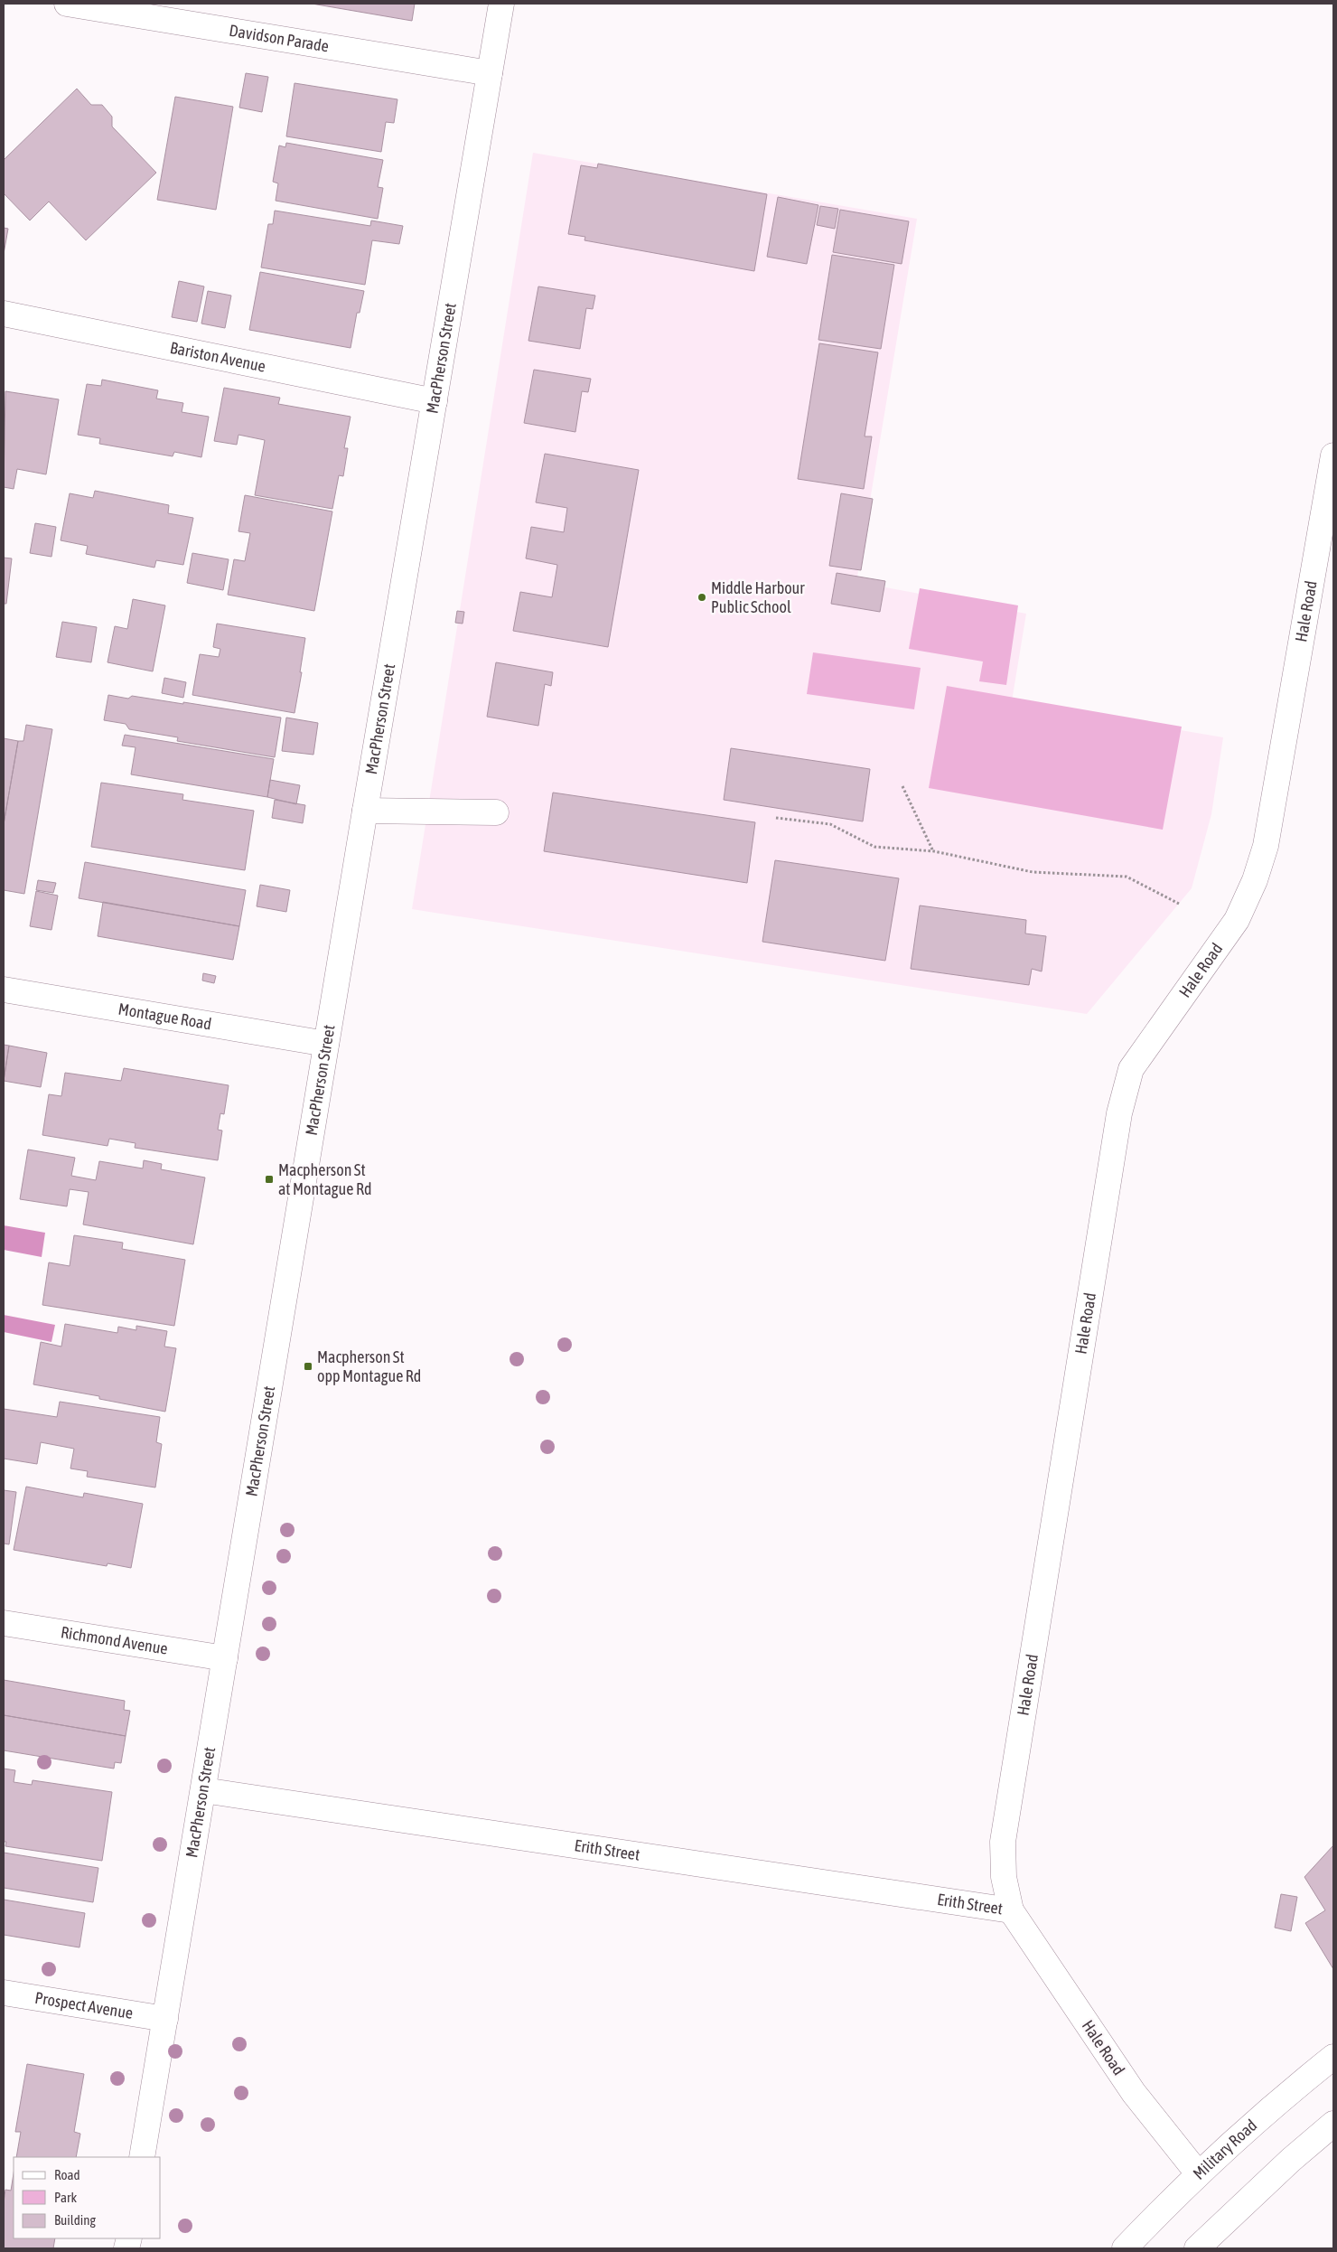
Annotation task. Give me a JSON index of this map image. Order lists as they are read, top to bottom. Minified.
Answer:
{"streets":{"main road":["Davidson Parade","Bariston Avenue","MacPherson Street","Hale Road","Montague Road","Richmond Avenue","Erith Street","Prospect Avenue","Military Road"]},"crossings":[["Davidson Parade","MacPherson Street"],["Bariston Avenue","MacPherson Street"],["MacPherson Street","Montague Road"],["MacPherson Street","Richmond Avenue"],["MacPherson Street","Erith Street"],["MacPherson Street","Prospect Avenue"],["Hale Road","Erith Street"],["Hale Road","Military Road"]],"places":{"other":["Middle Harbour Public School"],"transit":["Macpherson St at Montague Rd","Macpherson St opp Montague Rd"]},"legend":["Road","Park","Building"]}
